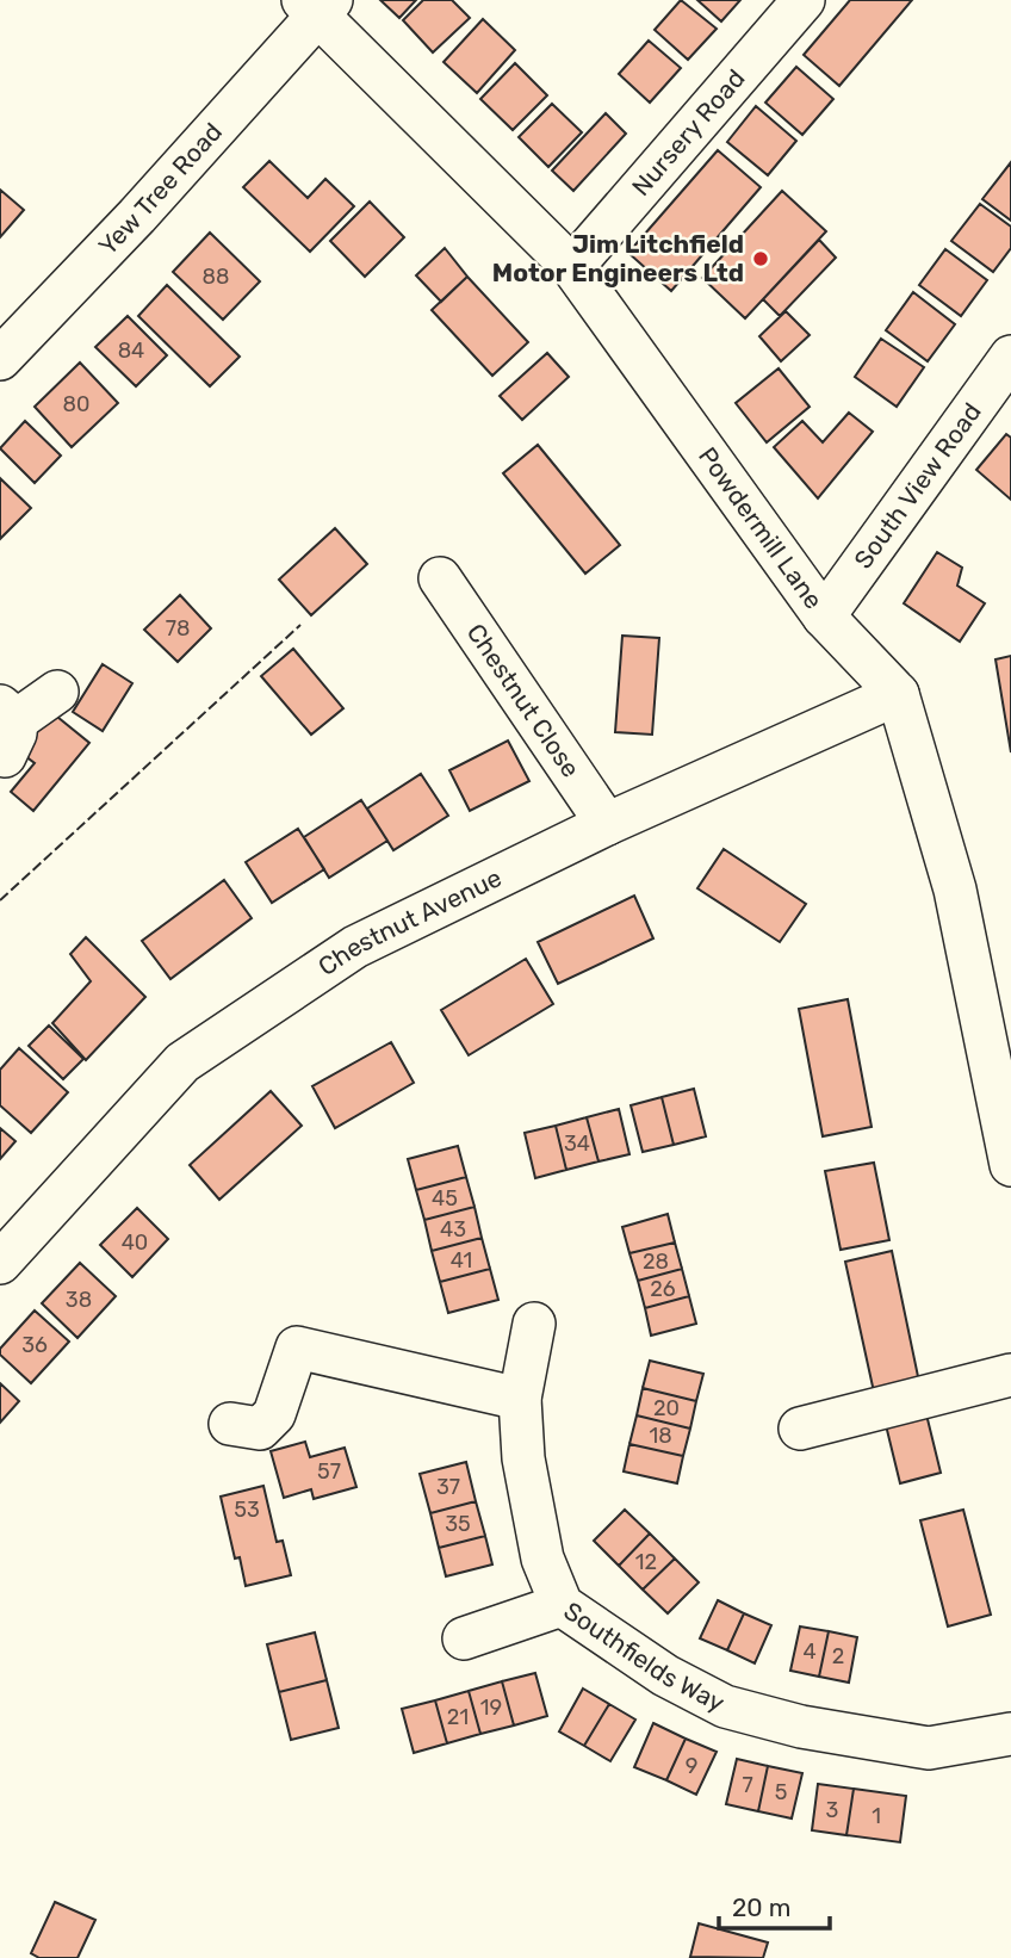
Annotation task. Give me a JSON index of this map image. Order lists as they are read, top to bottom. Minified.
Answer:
{"streets":{"street":["Nursery Road","Yew Tree Road","South View Road","Powdermill Lane","Chestnut Close","Chestnut Avenue","Southfields Way"]},"crossings":[["Nursery Road","Powdermill Lane"],["Yew Tree Road","Powdermill Lane"],["South View Road","Powdermill Lane"],["Powdermill Lane","Chestnut Avenue"],["Chestnut Close","Chestnut Avenue"]],"places":["Jim Litchfield Motor Engineers Ltd"],"house_numbers":["88","84","80","78","34","45","43","40","41","28","26","38","36","20","18","57","37","53","35","12","4","2","19","21","9","7","5","3","1"],"scale_bar":"20 m"}
